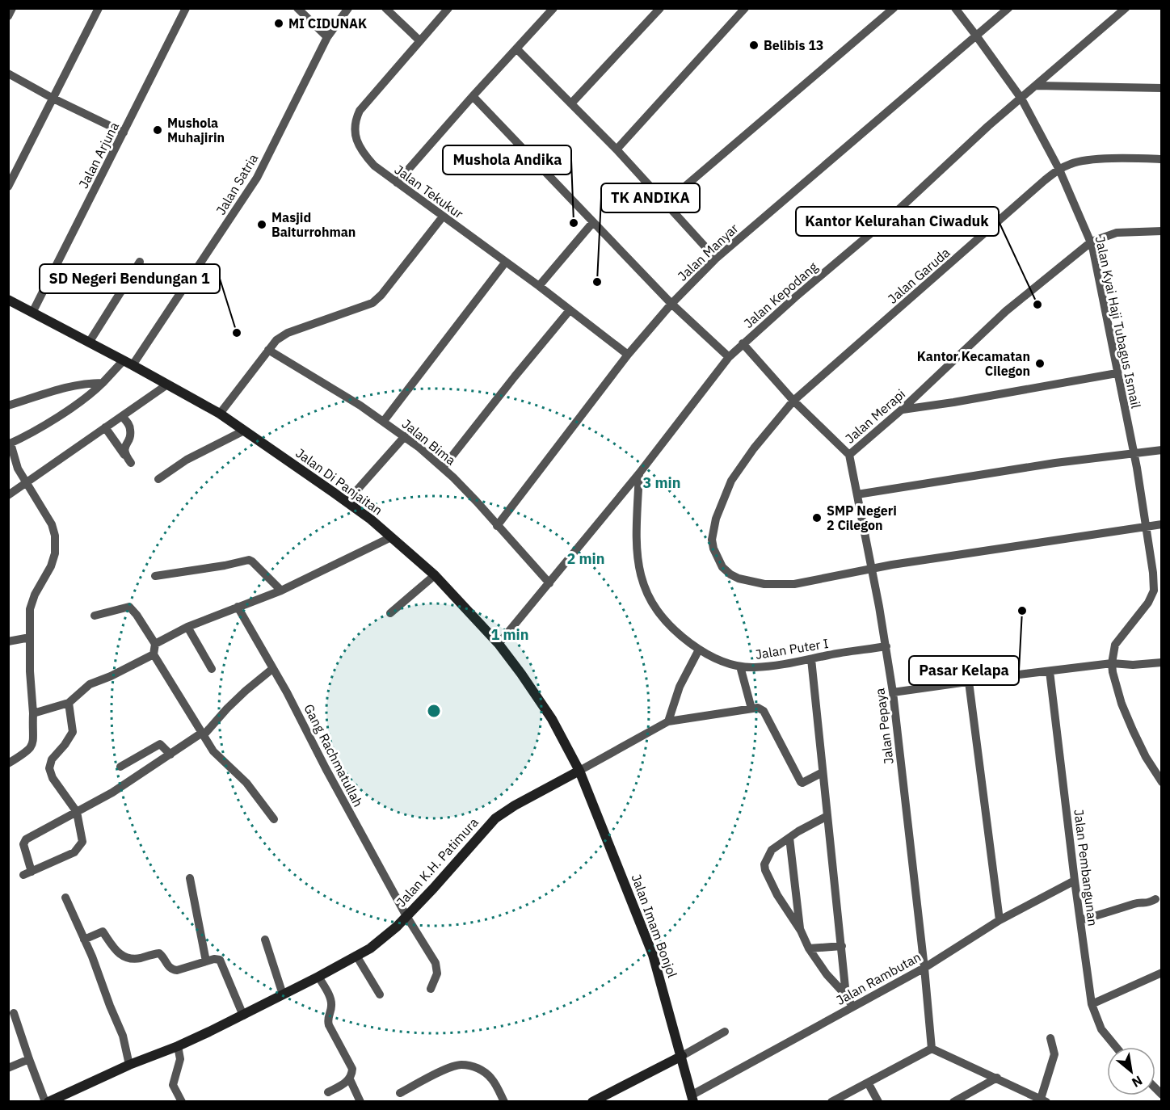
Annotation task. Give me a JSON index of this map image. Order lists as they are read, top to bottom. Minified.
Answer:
{"streets":{"street":["Jalan Arjuna","Jalan Satria","Jalan Tekukur","Jalan Manyar","Jalan Garuda","Jalan Kepodang","Jalan Kyai Haji Tubagus Ismail","Jalan Merapi","Jalan Bima","Jalan Di Panjaitan","Jalan Puter I","Jalan Pepaya","Gang Rachmatullah","Jalan K.H. Patimura","Jalan Pembangunan","Jalan Imam Bonjol","Jalan Rambutan"]},"crossings":[["Jalan Arjuna","Jalan Di Panjaitan"],["Jalan Satria","Jalan Di Panjaitan"],["Jalan Tekukur","Jalan Manyar"],["Jalan Manyar","Jalan Kyai Haji Tubagus Ismail"],["Jalan Manyar","Jalan Bima"],["Jalan Garuda","Jalan Kyai Haji Tubagus Ismail"],["Jalan Garuda","Jalan Pepaya"],["Jalan Kepodang","Jalan Kyai Haji Tubagus Ismail"],["Jalan Kepodang","Jalan Bima"],["Jalan Kepodang","Jalan Di Panjaitan"],["Jalan Kepodang","Jalan Puter I"],["Jalan Kyai Haji Tubagus Ismail","Jalan Merapi"],["Jalan Merapi","Jalan Pepaya"],["Jalan Di Panjaitan","Jalan K.H. Patimura"],["Jalan Di Panjaitan","Jalan Imam Bonjol"],["Jalan Puter I","Jalan Pepaya"],["Jalan Pepaya","Jalan Rambutan"],["Gang Rachmatullah","Jalan K.H. Patimura"],["Jalan K.H. Patimura","Jalan Imam Bonjol"],["Jalan Pembangunan","Jalan Rambutan"],["Jalan Imam Bonjol","Jalan Rambutan"]],"places":["MI CIDUNAK","Belibis 13","Mushola Muhajirin","Mushola Andika","Masjid Baiturrohman","TK ANDIKA","Kantor Kelurahan Ciwaduk","SD Negeri Bendungan 1","Kantor Kecamatan Cilegon","SMP Negeri 2 Cilegon","Pasar Kelapa"],"north":"bottom right","rings":["3 min","2 min","1 min"]}
